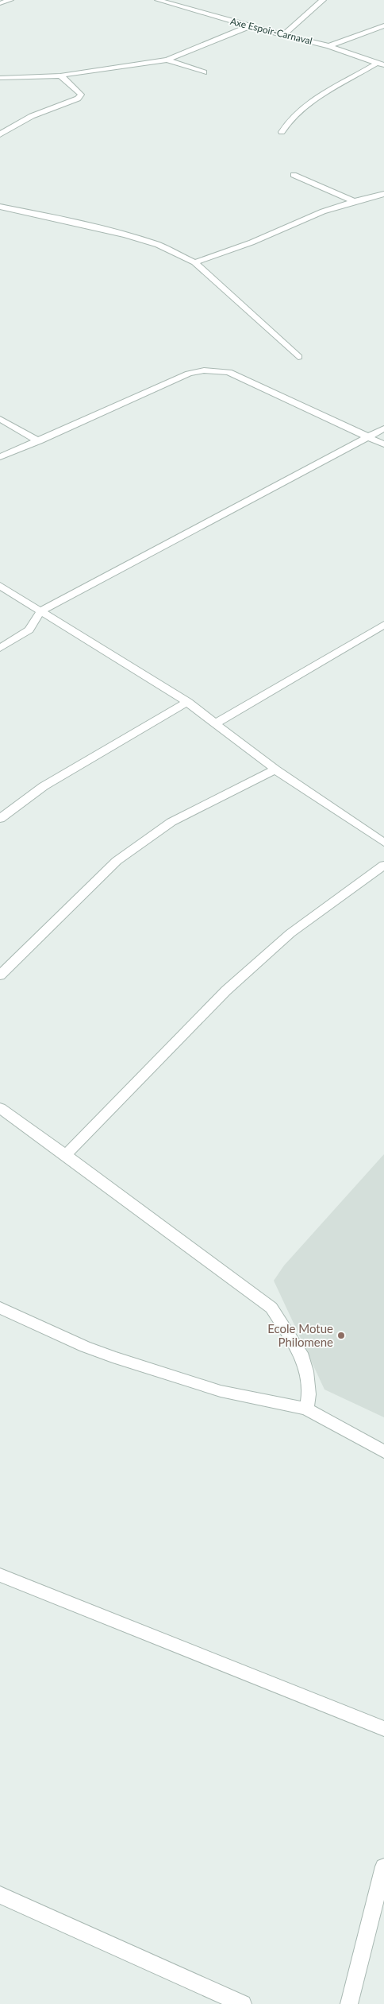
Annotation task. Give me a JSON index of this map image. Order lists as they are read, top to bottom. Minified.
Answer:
{"streets":{"street":["Axe Espoir-Carnaval"]},"places":["Ecole Motue Philomene"]}
